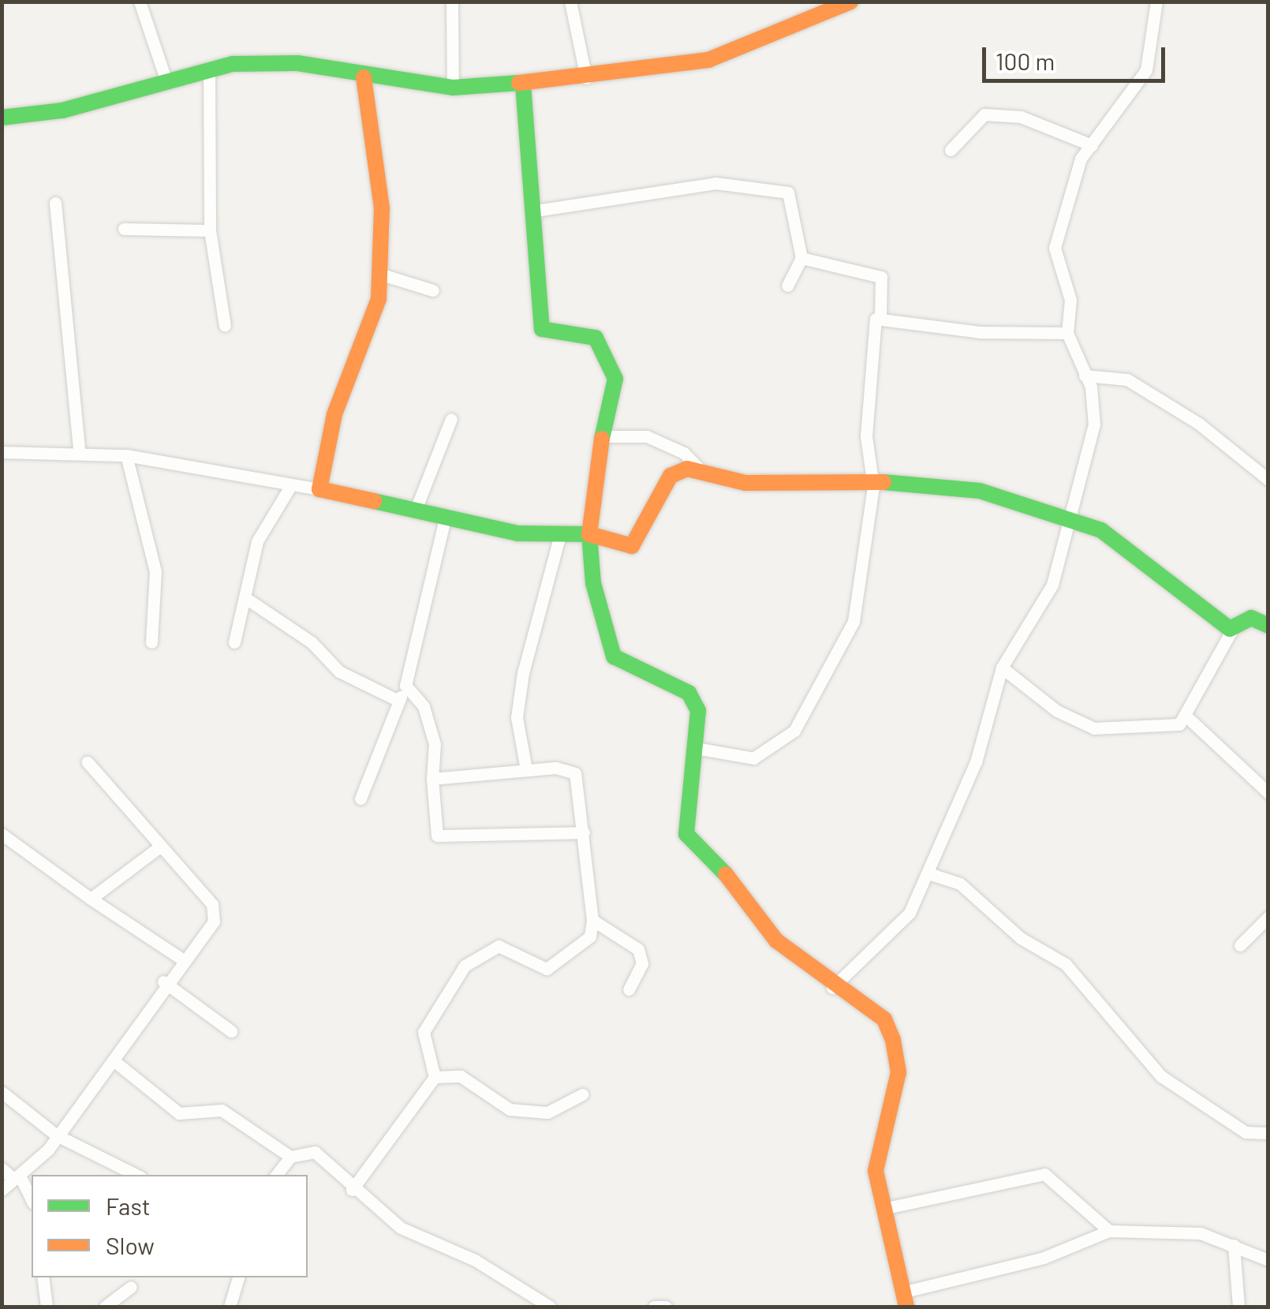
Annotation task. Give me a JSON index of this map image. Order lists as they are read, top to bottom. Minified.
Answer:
{"legend":["Fast","Slow"],"scale_bar":"100 m"}
